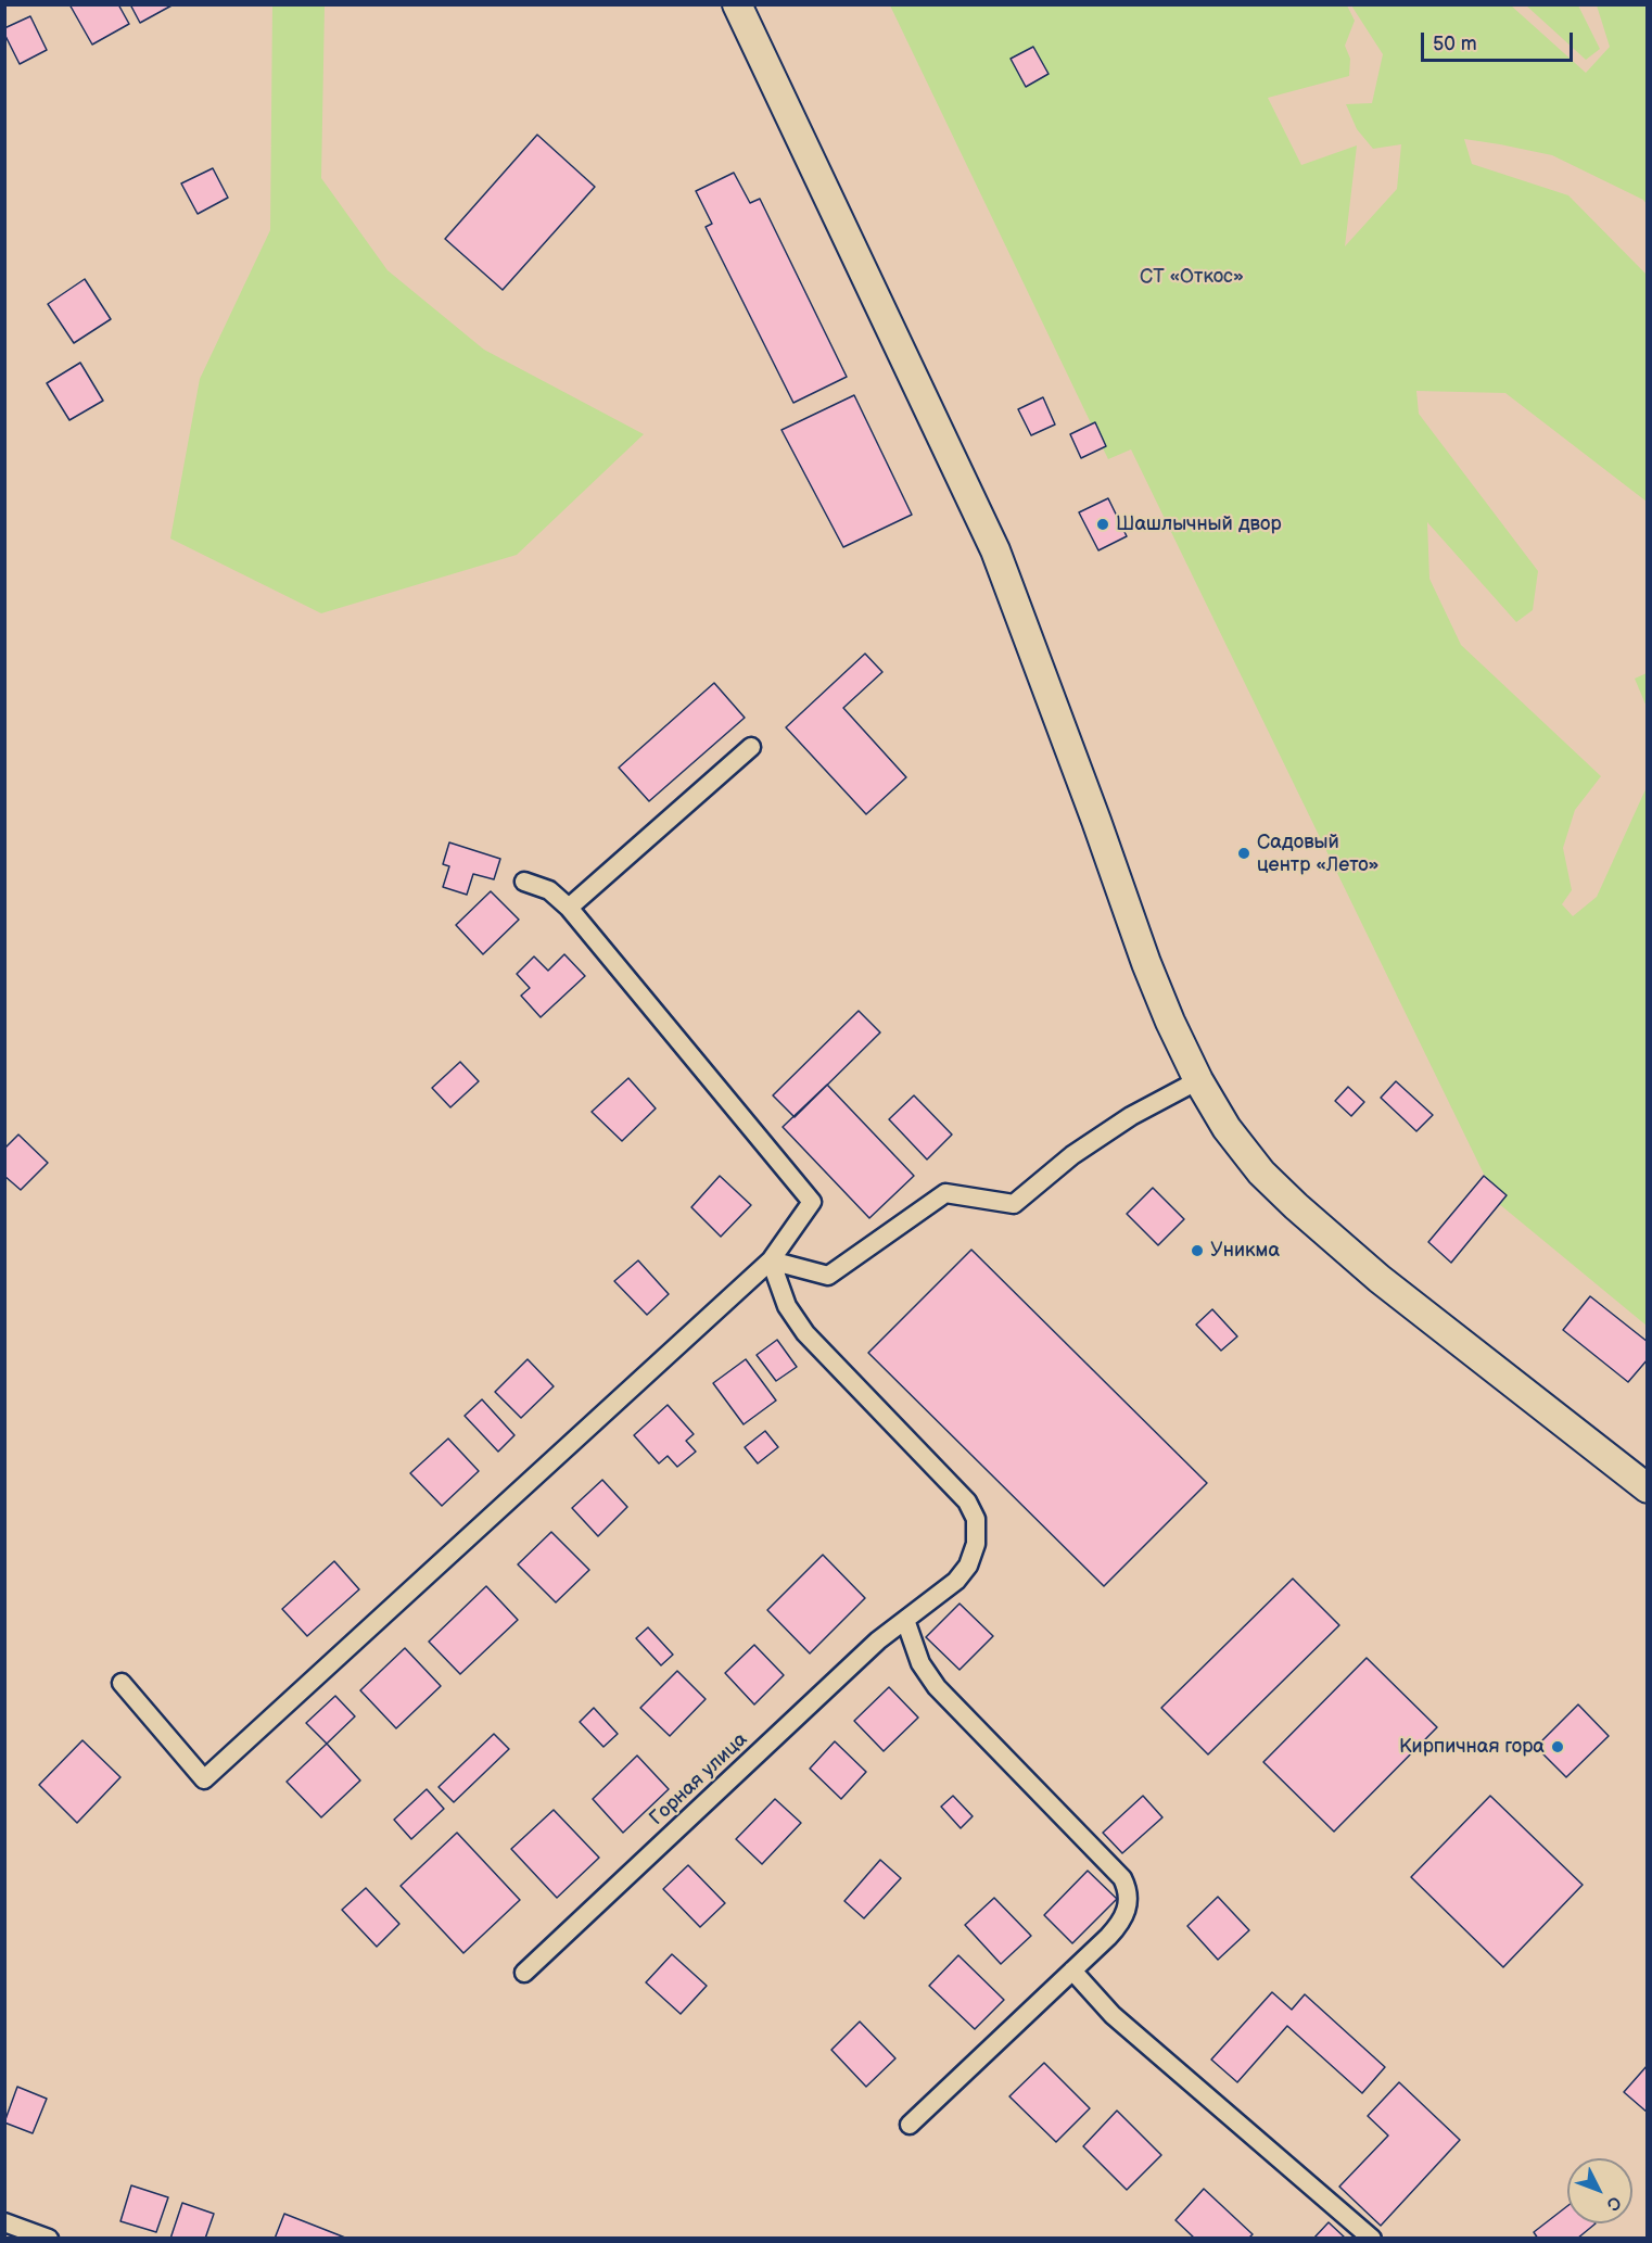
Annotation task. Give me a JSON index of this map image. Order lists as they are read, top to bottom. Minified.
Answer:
{"streets":{"street":["Горная улица"]},"parks":["СТ «Откос»"],"places":["Шашлычный двор","Садовый центр «Лето»","Уникма","Кирпичная гора"],"scale_bar":"50 m","north":"bottom right"}
